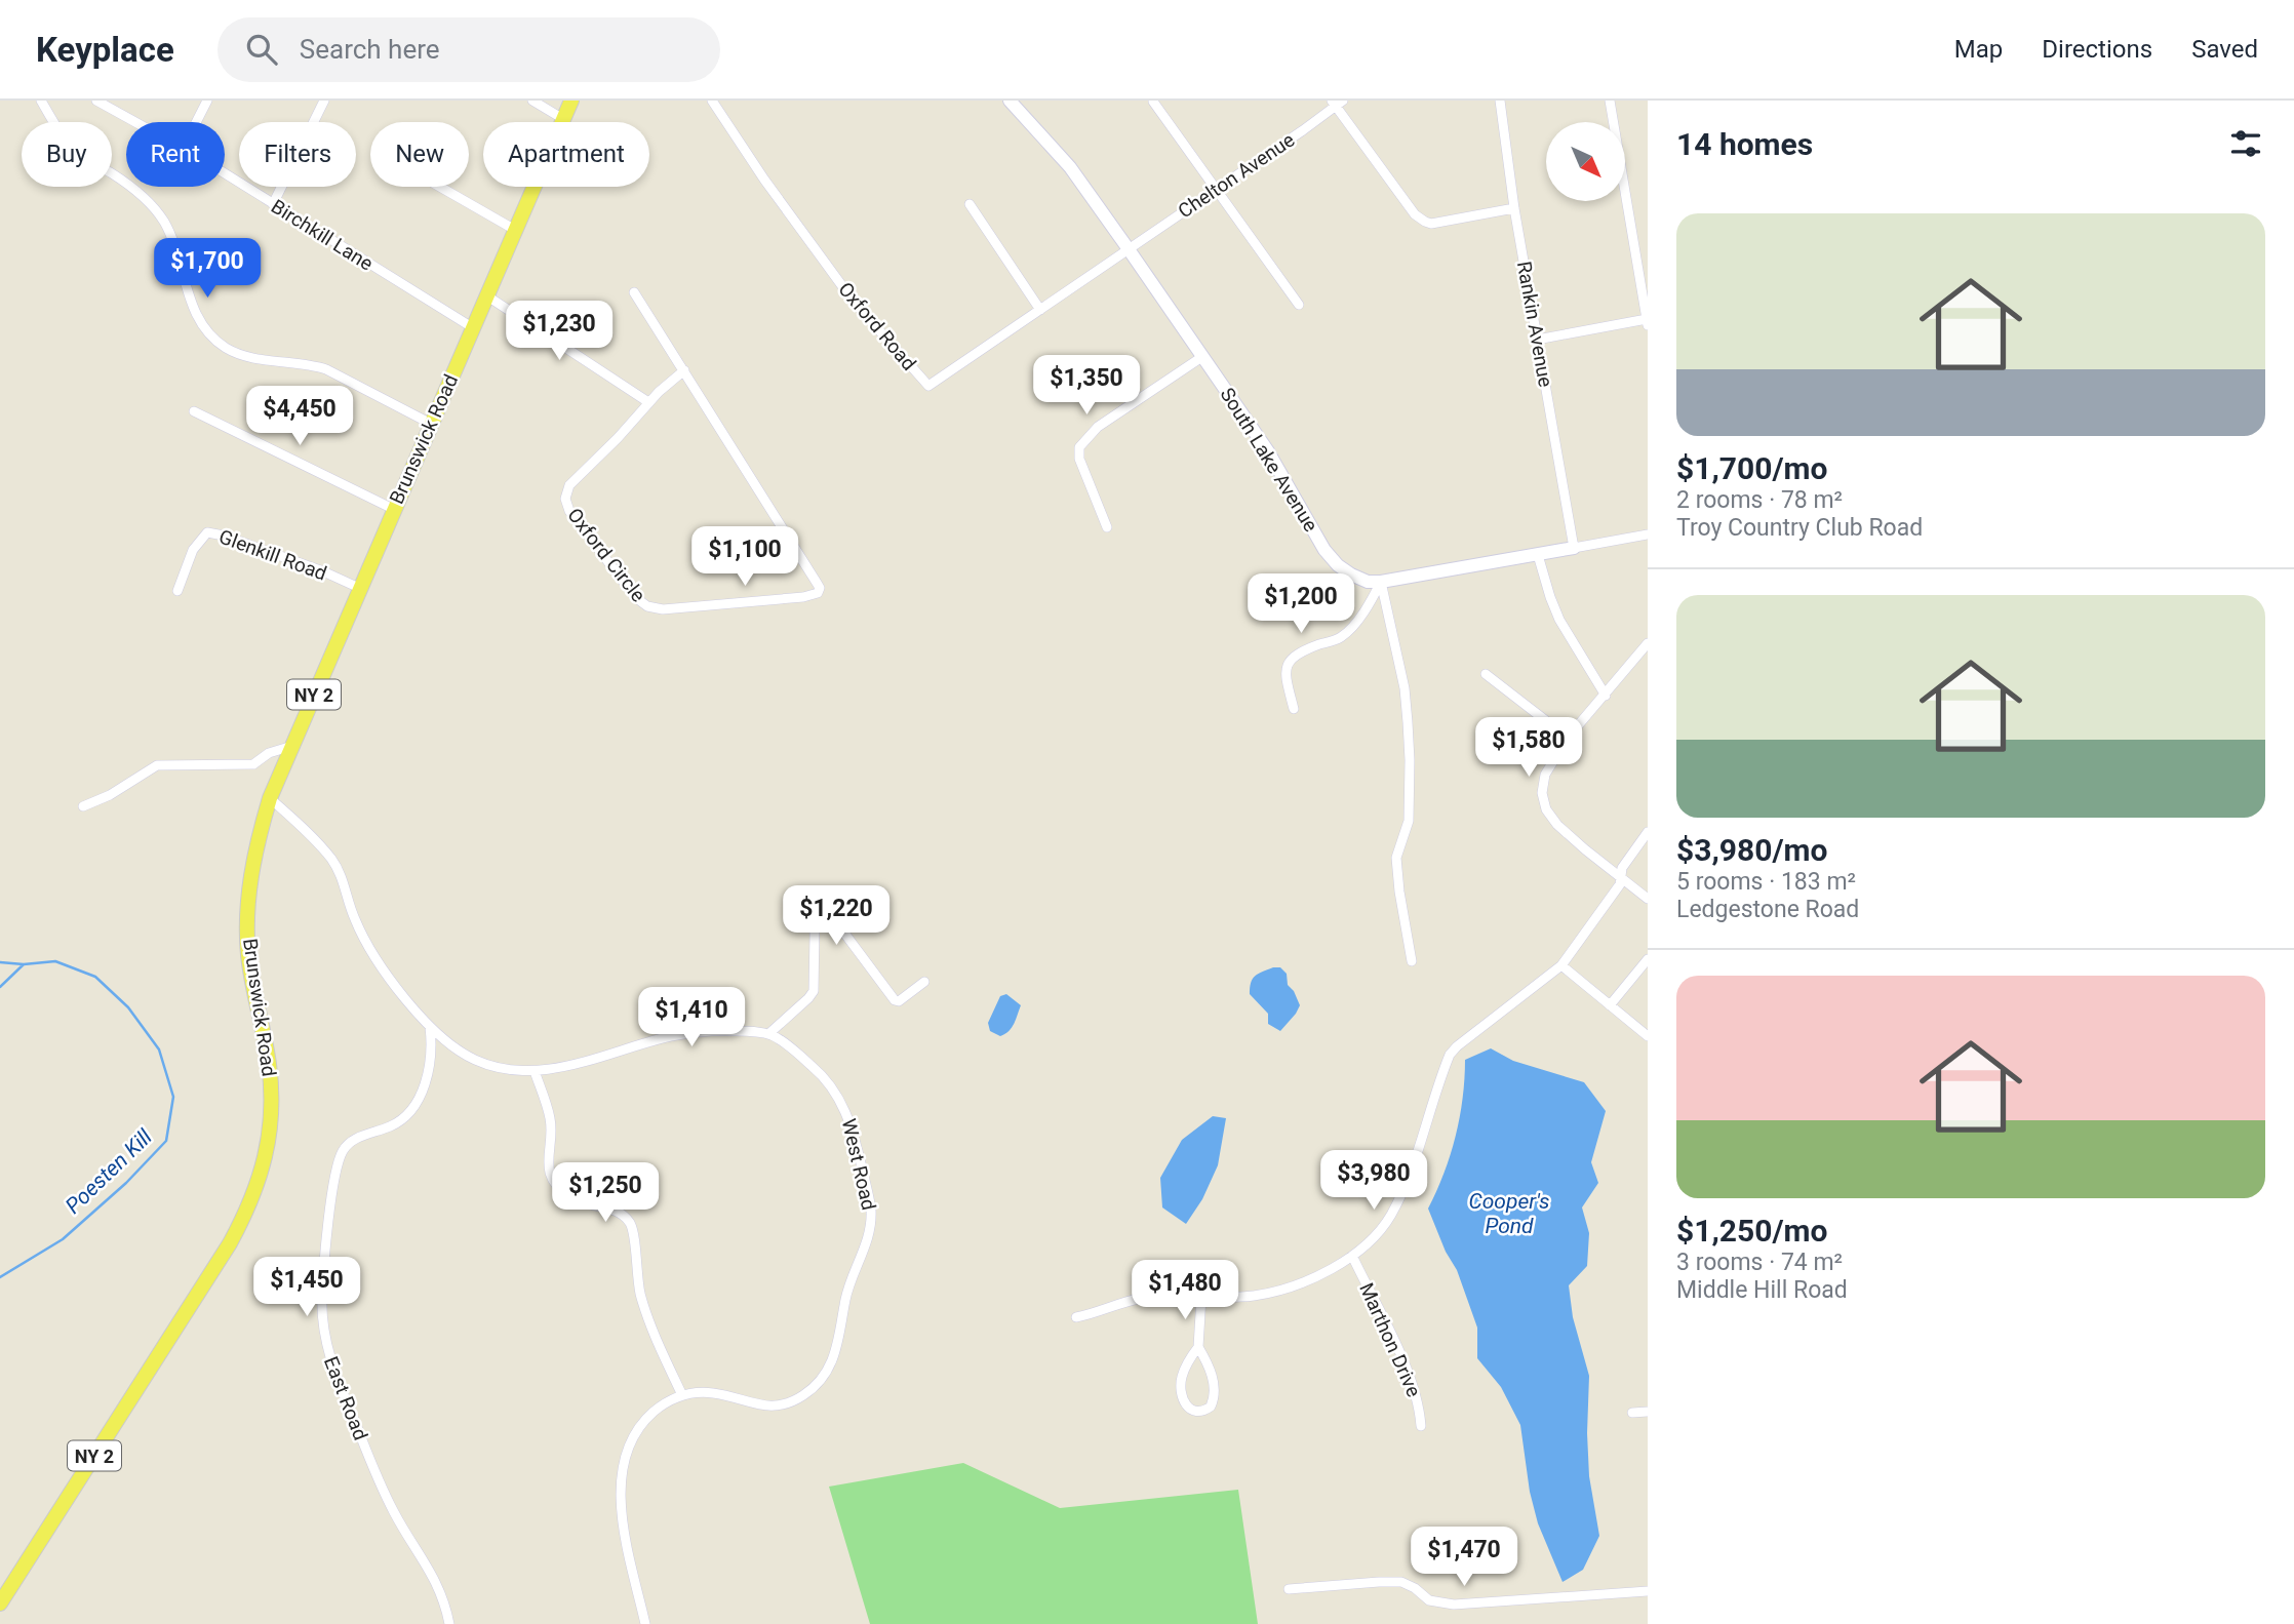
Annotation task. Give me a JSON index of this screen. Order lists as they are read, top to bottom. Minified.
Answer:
{"streets":{"main road":["Brunswick Road","NY 2"],"street":["Chelton Avenue","Birchkill Lane","Rankin Avenue","Oxford Road","South Lake Avenue","Glenkill Road","Oxford Circle","West Road","Marthon Drive","East Road"]},"crossings":[["Chelton Avenue","Oxford Road"],["Chelton Avenue","South Lake Avenue"],["Birchkill Lane","Brunswick Road"],["Rankin Avenue","South Lake Avenue"],["Oxford Road","South Lake Avenue"],["Brunswick Road","Glenkill Road"]],"water":["Poesten Kill","Cooper's Pond"],"north":"bottom right","page":{"header":"Keyplace","search":"Search here","nav":["Map","Directions","Saved"],"heading":"14 homes","chip":["Buy","Rent","Filters","New","Apartment"],"list":[{"name":"$1,700/mo","note":"2 rooms · 78 m² · Troy Country Club Road"},{"name":"$3,980/mo","note":"5 rooms · 183 m² · Ledgestone Road"},{"name":"$1,250/mo","note":"3 rooms · 74 m² · Middle Hill Road"}],"price":["$1,700","$1,230","$1,350","$4,450","$1,100","$1,200","$1,580","$1,220","$1,410","$3,980","$1,250","$1,450","$1,480","$1,470"]}}
